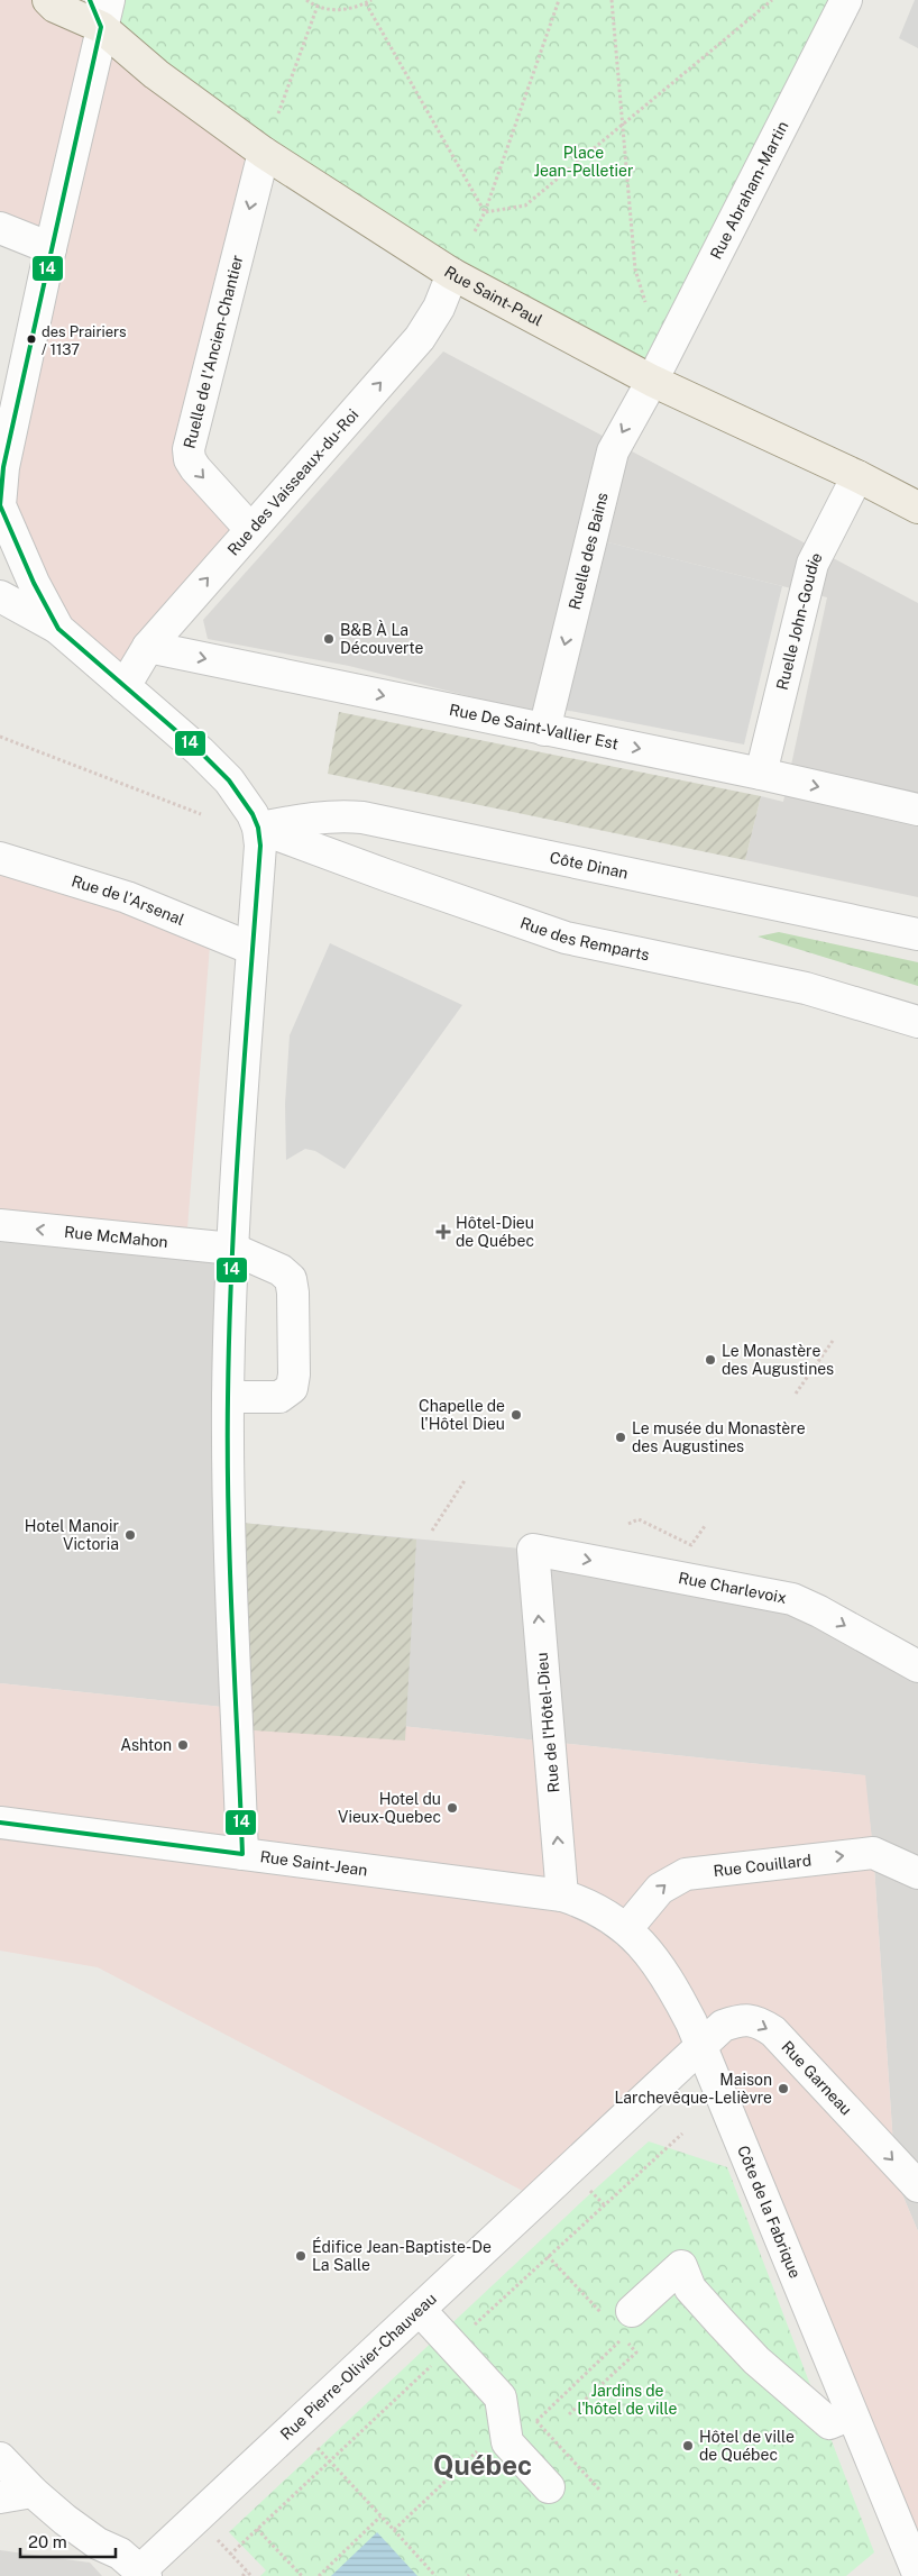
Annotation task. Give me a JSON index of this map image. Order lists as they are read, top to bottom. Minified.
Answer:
{"streets":{"main road":["Rue Saint-Paul"],"street":["Rue Abraham-Martin","Ruelle de l'Ancien-Chantier","Rue des Vaisseaux-du-Roi","Ruelle des Bains","Ruelle John-Goudie","Rue De Saint-Vallier Est","Côte Dinan","Rue de l'Arsenal","Rue des Remparts","Rue McMahon","Rue Charlevoix","Rue de l'Hôtel-Dieu","Rue Saint-Jean","Rue Couillard","Rue Garneau","Côte de la Fabrique","Rue Pierre-Olivier-Chauveau"]},"crossings":[["Rue Abraham-Martin","Rue Saint-Paul"],["Rue Abraham-Martin","Ruelle des Bains"],["Rue Saint-Paul","Ruelle de l'Ancien-Chantier"],["Rue Saint-Paul","Rue des Vaisseaux-du-Roi"],["Rue Saint-Paul","Ruelle des Bains"],["Rue Saint-Paul","Ruelle John-Goudie"],["Ruelle de l'Ancien-Chantier","Rue des Vaisseaux-du-Roi"],["Rue des Vaisseaux-du-Roi","Rue De Saint-Vallier Est"],["Ruelle des Bains","Rue De Saint-Vallier Est"],["Ruelle John-Goudie","Rue De Saint-Vallier Est"],["Côte Dinan","Rue des Remparts"],["Rue Charlevoix","Rue de l'Hôtel-Dieu"],["Rue de l'Hôtel-Dieu","Rue Saint-Jean"],["Rue de l'Hôtel-Dieu","Côte de la Fabrique"],["Rue Saint-Jean","Côte de la Fabrique"],["Rue Couillard","Côte de la Fabrique"],["Rue Garneau","Côte de la Fabrique"],["Rue Garneau","Rue Pierre-Olivier-Chauveau"],["Côte de la Fabrique","Rue Pierre-Olivier-Chauveau"]],"one_way":["Rue des Vaisseaux-du-Roi","Ruelle des Bains","Rue De Saint-Vallier Est","Rue McMahon","Rue Charlevoix","Rue de l'Hôtel-Dieu","Rue Couillard","Rue Garneau"],"districts":["Québec"],"parks":["Place Jean-Pelletier","Jardins de l'hôtel de ville"],"places":{"other":["des Prairiers / 1137","B&B À La Découverte","Le Monastère des Augustines","Chapelle de l'Hôtel Dieu","Le musée du Monastère des Augustines","Hotel Manoir Victoria","Ashton","Hotel du Vieux-Quebec","Maison Larchevêque-Lelièvre","Édifice Jean-Baptiste-De La Salle","Hôtel de ville de Québec"],"health":["Hôtel-Dieu de Québec"]},"lines":["transit line 14"],"scale_bar":"20 m"}
